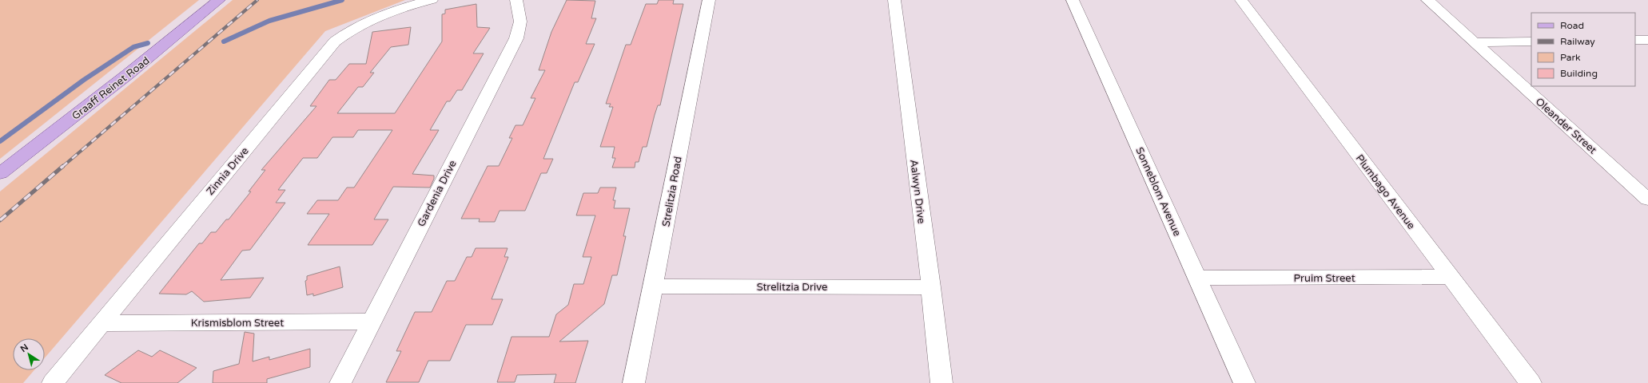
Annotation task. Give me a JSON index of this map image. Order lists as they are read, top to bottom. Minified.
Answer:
{"streets":{"main road":["Graaff Reinet Road"],"street":["Oleander Street","Zinnia Drive","Strelitzia Road","Aalwyn Drive","Sonneblom Avenue","Plumbago Avenue","Gardenia Drive","Pruim Street","Strelitzia Drive","Krismisblom Street"]},"crossings":[["Zinnia Drive","Krismisblom Street"],["Strelitzia Road","Strelitzia Drive"],["Aalwyn Drive","Strelitzia Drive"],["Sonneblom Avenue","Pruim Street"],["Plumbago Avenue","Pruim Street"],["Gardenia Drive","Krismisblom Street"]],"legend":["Road","Railway","Park","Building"],"north":"top left"}
